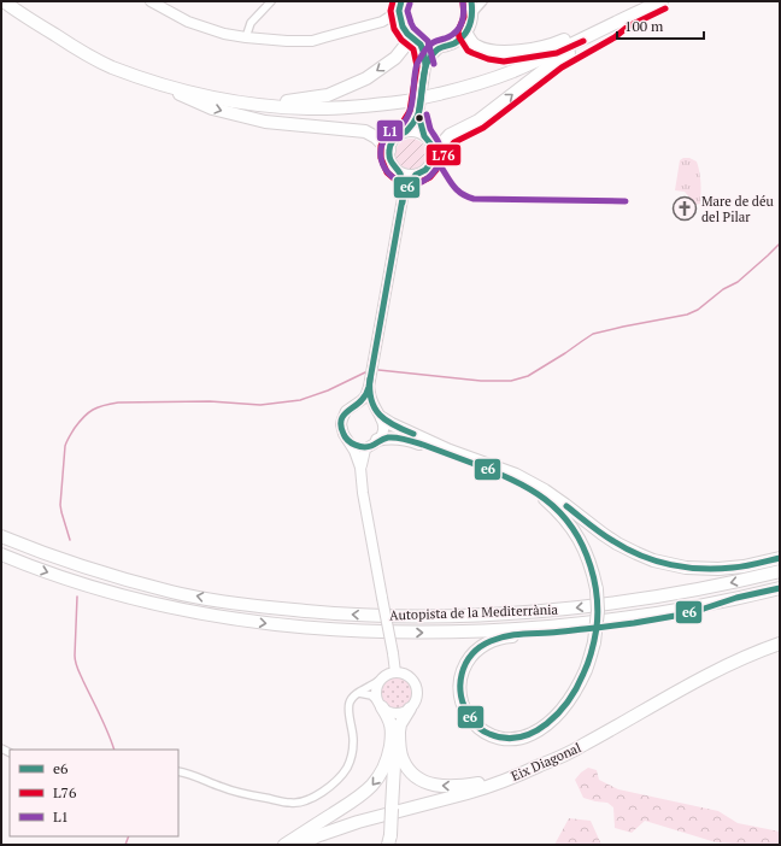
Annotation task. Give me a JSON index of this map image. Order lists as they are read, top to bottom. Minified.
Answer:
{"streets":{"highway":["Autopista de la Mediterrània","Eix Diagonal"]},"places":{"church":["Mare de déu del Pilar"]},"lines":["transit line e6","transit line L76","transit line L1"],"legend":["e6","L76","L1"],"scale_bar":"100 m"}
